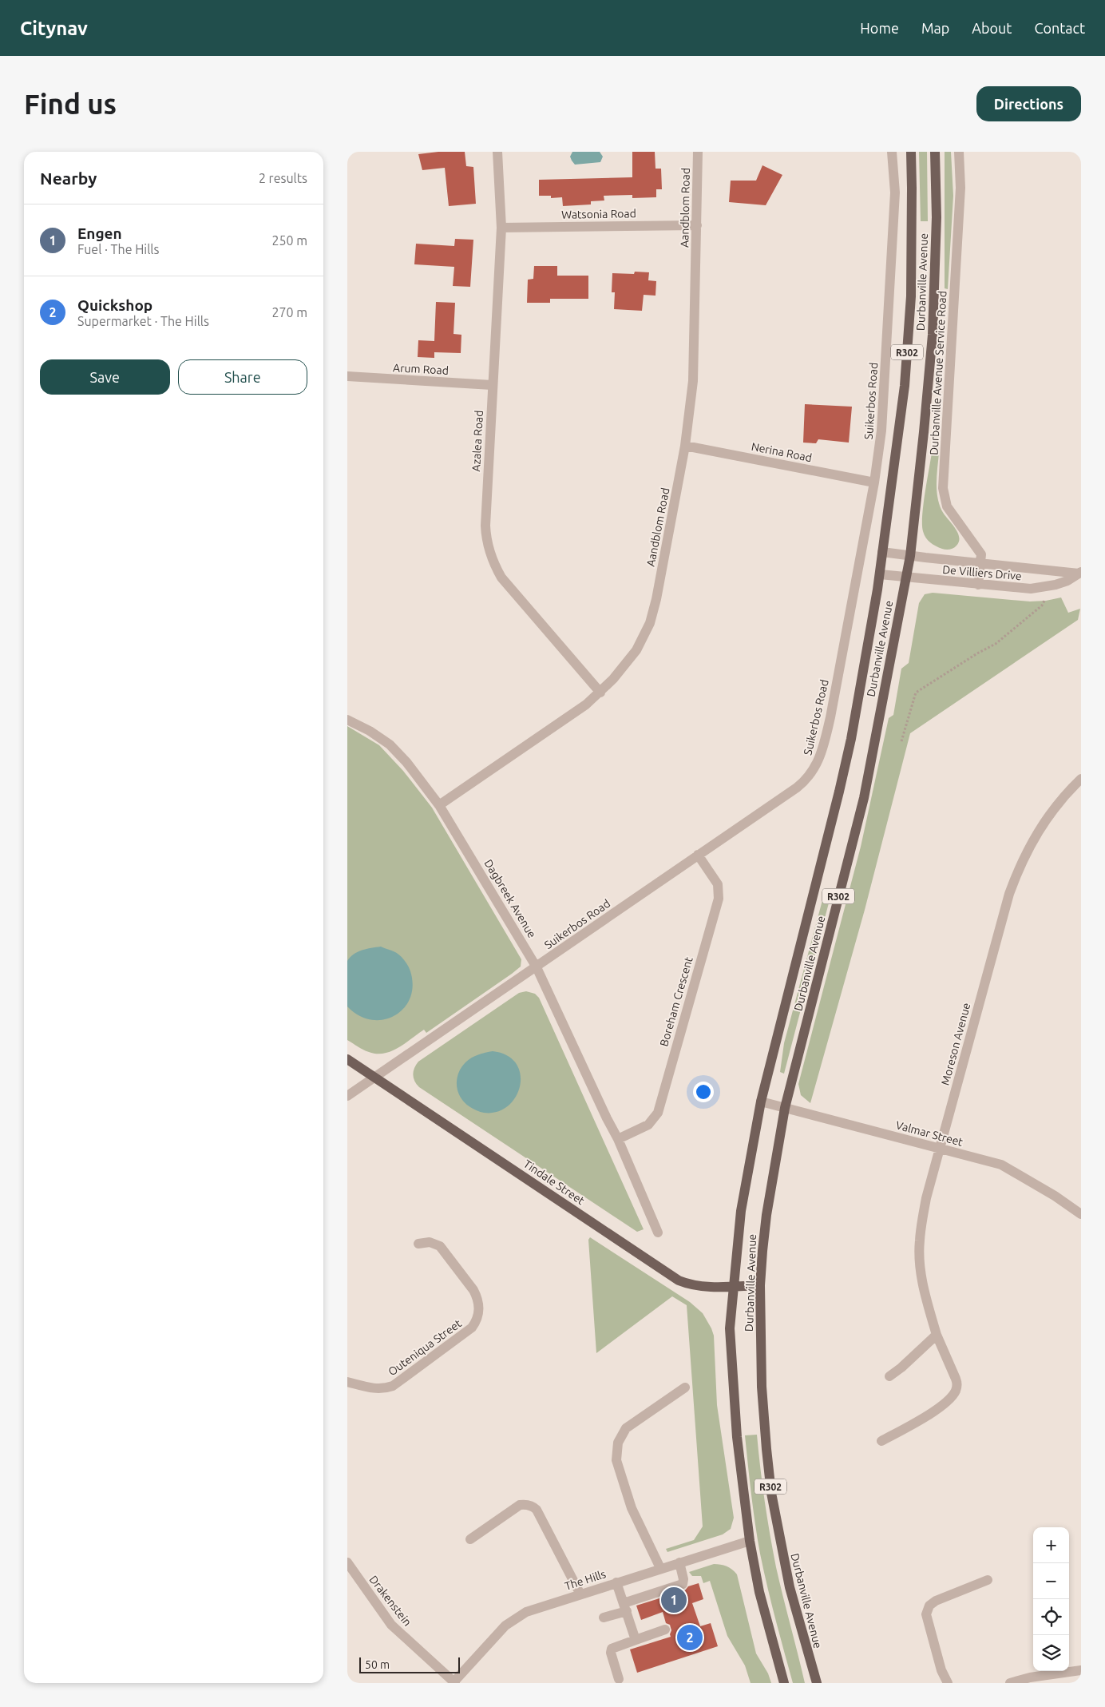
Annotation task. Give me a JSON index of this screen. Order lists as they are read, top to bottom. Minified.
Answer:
{"streets":{"main road":["Durbanville Avenue","R302","Tindale Street"],"street":["Aandblom Road","Watsonia Road","Arum Road","Durbanville Avenue Service Road","Suikerbos Road","Azalea Road","Nerina Road","De Villiers Drive","Dagbreek Avenue","Boreham Crescent","Moreson Avenue","Valmar Street","Outeniqua Street","The Hills","Drakenstein"]},"crossings":[["Aandblom Road","Watsonia Road"],["Aandblom Road","Azalea Road"],["Aandblom Road","Nerina Road"],["Aandblom Road","Dagbreek Avenue"],["Watsonia Road","Azalea Road"],["Durbanville Avenue","De Villiers Drive"],["Durbanville Avenue","Valmar Street"],["Durbanville Avenue","Tindale Street"],["Durbanville Avenue","The Hills"],["Arum Road","Azalea Road"],["Durbanville Avenue Service Road","De Villiers Drive"],["Suikerbos Road","Nerina Road"],["Suikerbos Road","Dagbreek Avenue"],["Suikerbos Road","Boreham Crescent"],["Suikerbos Road","Tindale Street"],["Dagbreek Avenue","Boreham Crescent"],["Moreson Avenue","Valmar Street"],["The Hills","Drakenstein"]],"scale_bar":"50 m","page":{"header":"Citynav","nav":["Home","Map","About","Contact"],"buttons":["Directions",["Save","Share"]],"title":"Find us","heading":["Nearby","2 results"],"list":[{"mark":"1","name":"Engen","note":"Fuel · The Hills","value":"250 m"},{"mark":"2","name":"Quickshop","note":"Supermarket · The Hills","value":"270 m"}],"map_buttons":["+","−"],"pins":["1","2"],"scale":"50 m"}}
